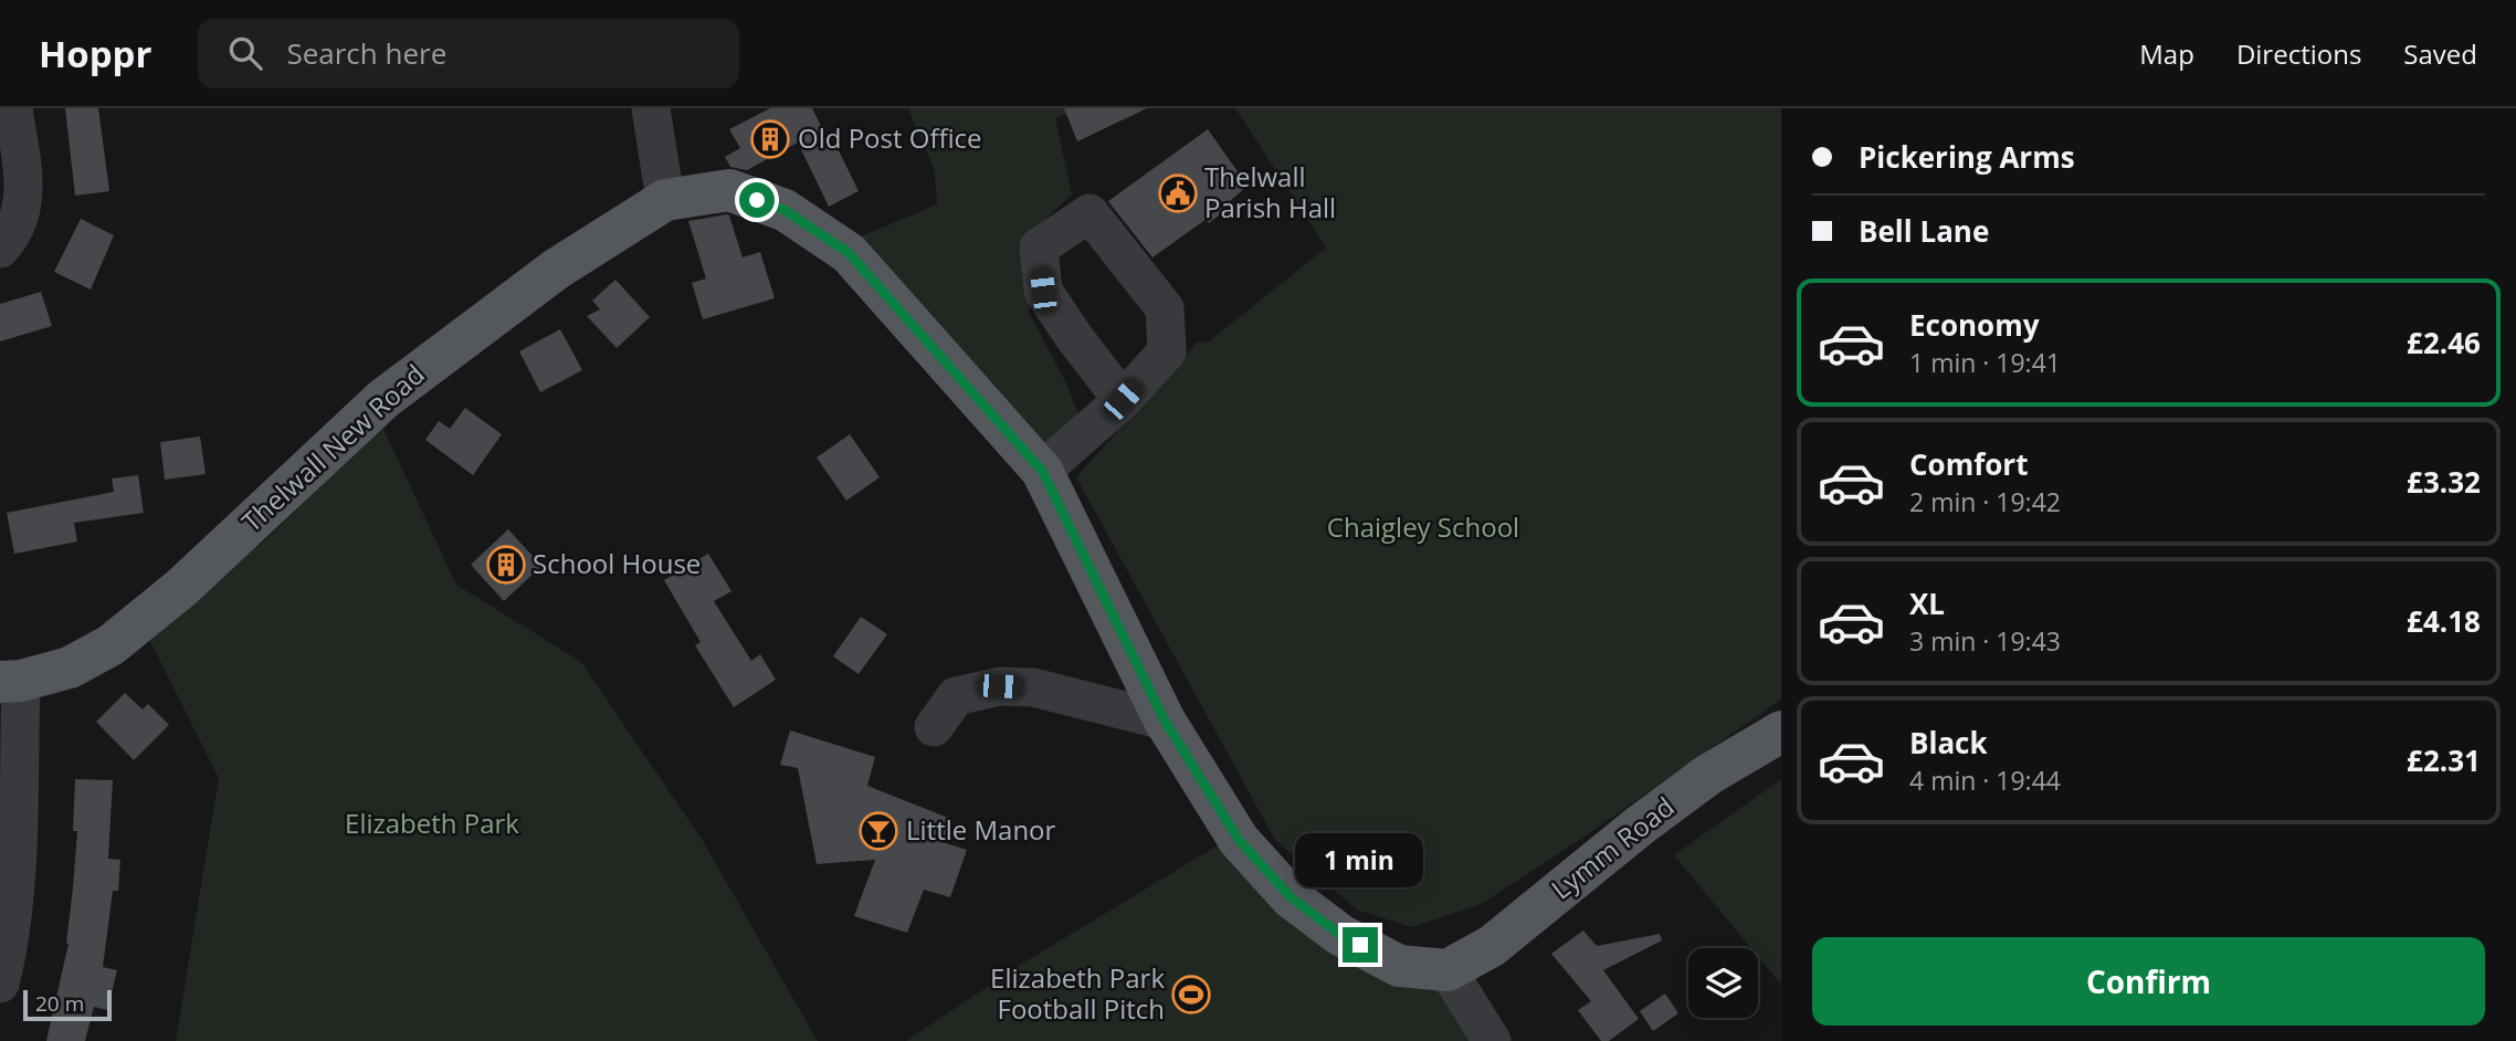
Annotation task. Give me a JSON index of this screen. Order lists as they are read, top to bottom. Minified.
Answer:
{"streets":{"main road":["Thelwall New Road","Lymm Road"]},"parks":["Chaigley School","Elizabeth Park"],"places":{"building":["Old Post Office","School House"],"public building":["Thelwall Parish Hall"],"bar":["Little Manor"],"sports":["Elizabeth Park Football Pitch"]},"scale_bar":"20 m","page":{"header":"Hoppr","search":"Search here","nav":["Map","Directions","Saved"],"banner":["Pickering Arms","Bell Lane"],"list":[{"name":"Economy","note":"1 min · 19:41","value":"£2.46"},{"name":"Comfort","note":"2 min · 19:42","value":"£3.32"},{"name":"XL","note":"3 min · 19:43","value":"£4.18"},{"name":"Black","note":"4 min · 19:44","value":"£2.31"}],"bubble":"1 min","buttons":"Confirm","scale":"20 m"}}
